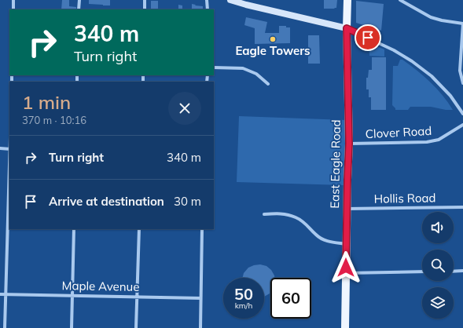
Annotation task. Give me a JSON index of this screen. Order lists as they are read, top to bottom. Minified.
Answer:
{"streets":{"main road":["East Eagle Road"],"street":["Clover Road","Hollis Road","Maple Avenue"]},"crossings":[["Clover Road","East Eagle Road"],["East Eagle Road","Hollis Road"]],"places":["Eagle Towers"],"page":{"turn":["340 m","Turn right"],"heading":["1 min","370 m · 10:16"],"list":[{"name":"Turn right","value":"340 m"},{"name":"Arrive at destination","value":"30 m"}],"speed":"50 km/h","limit":"60"}}
